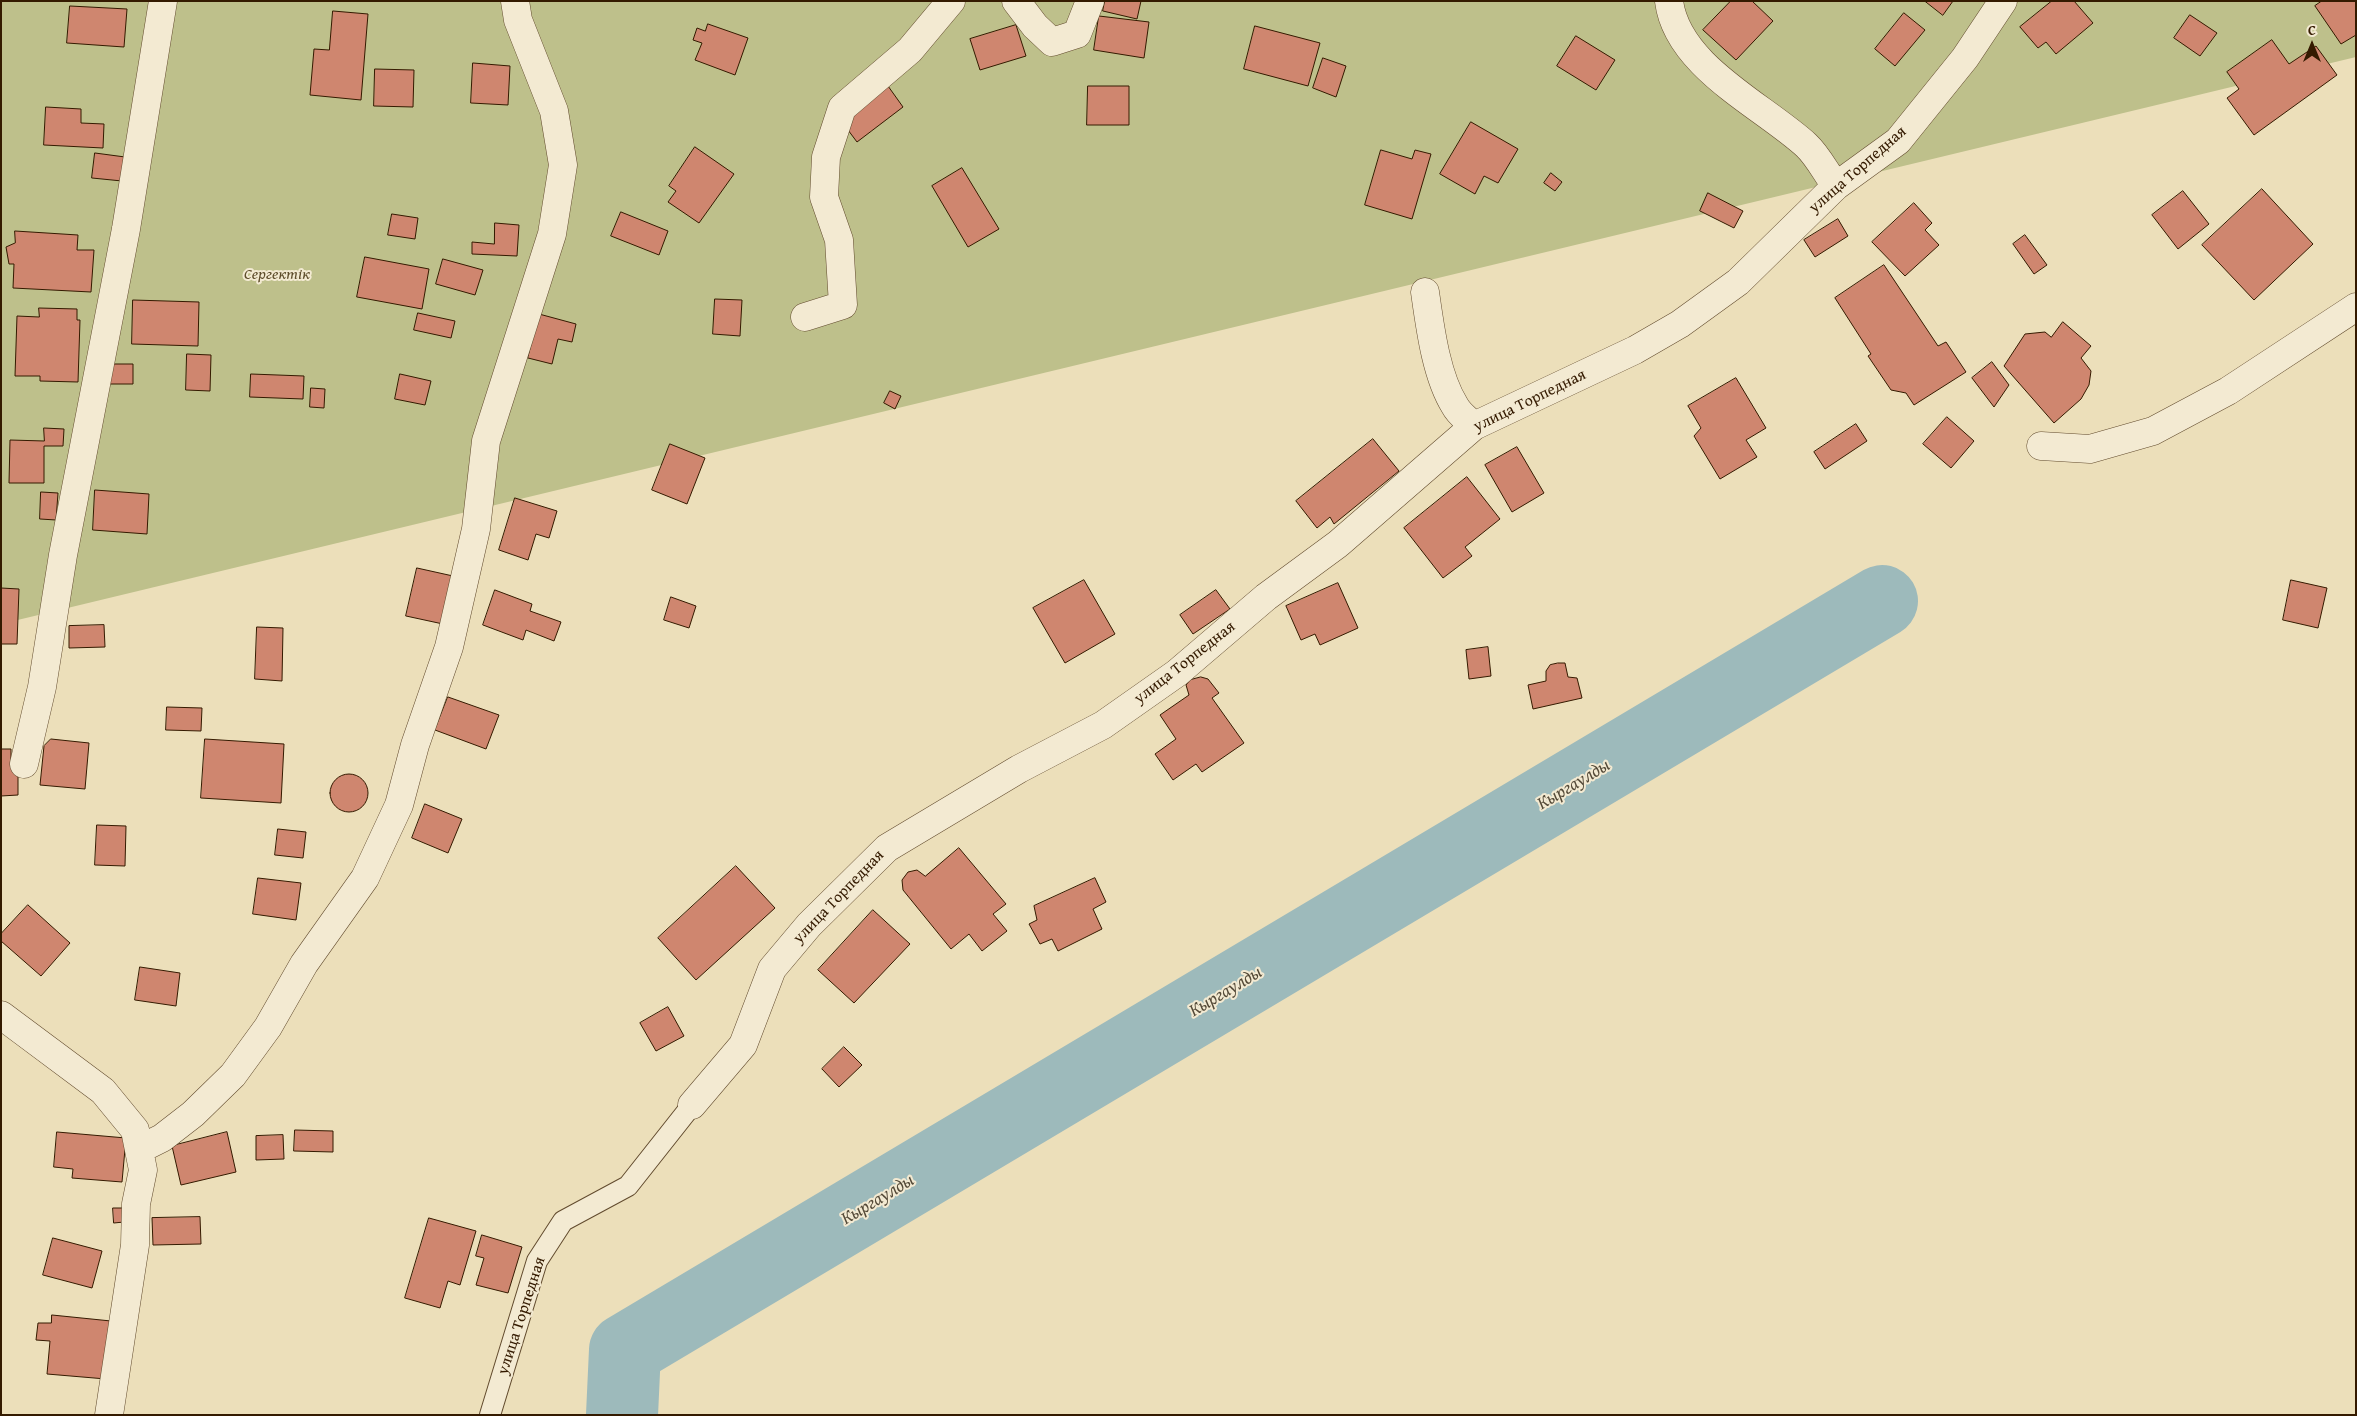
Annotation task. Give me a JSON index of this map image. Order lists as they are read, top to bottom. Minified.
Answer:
{"streets":{"street":["улица Торпедная"]},"water":["Кыргаулды"],"parks":["Сергектік"],"north":"top"}
